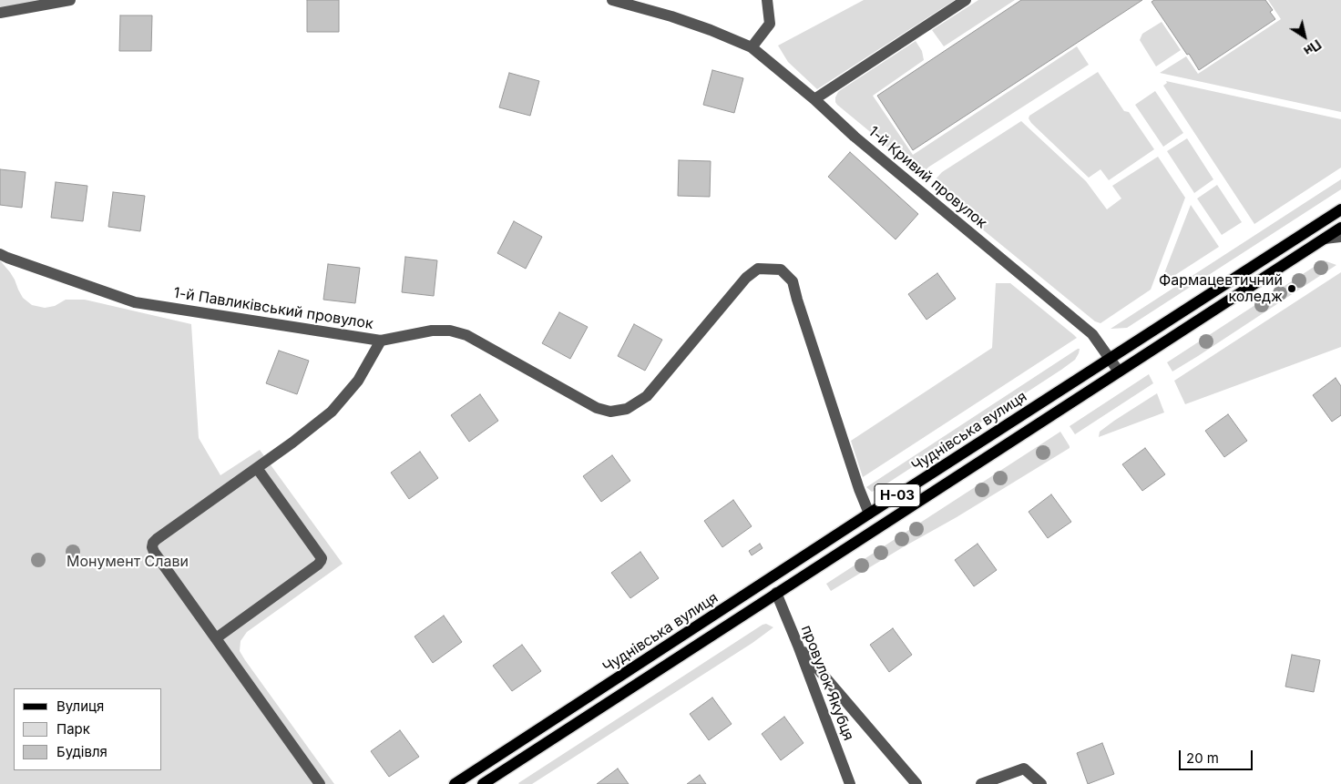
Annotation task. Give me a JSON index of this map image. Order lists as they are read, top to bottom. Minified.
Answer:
{"streets":{"main road":["Чуднівська вулиця","Н-03"],"street":["1-й Кривий провулок","1-й Павликівський провулок","провулок Якубця"]},"crossings":[["1-й Кривий провулок","Чуднівська вулиця"],["1-й Павликівський провулок","Чуднівська вулиця"],["Чуднівська вулиця","провулок Якубця"]],"parks":["Монумент Слави"],"places":["Фармацевтичний коледж"],"legend":["Вулиця","Парк","Будівля"],"scale_bar":"20 m","north":"bottom right"}
